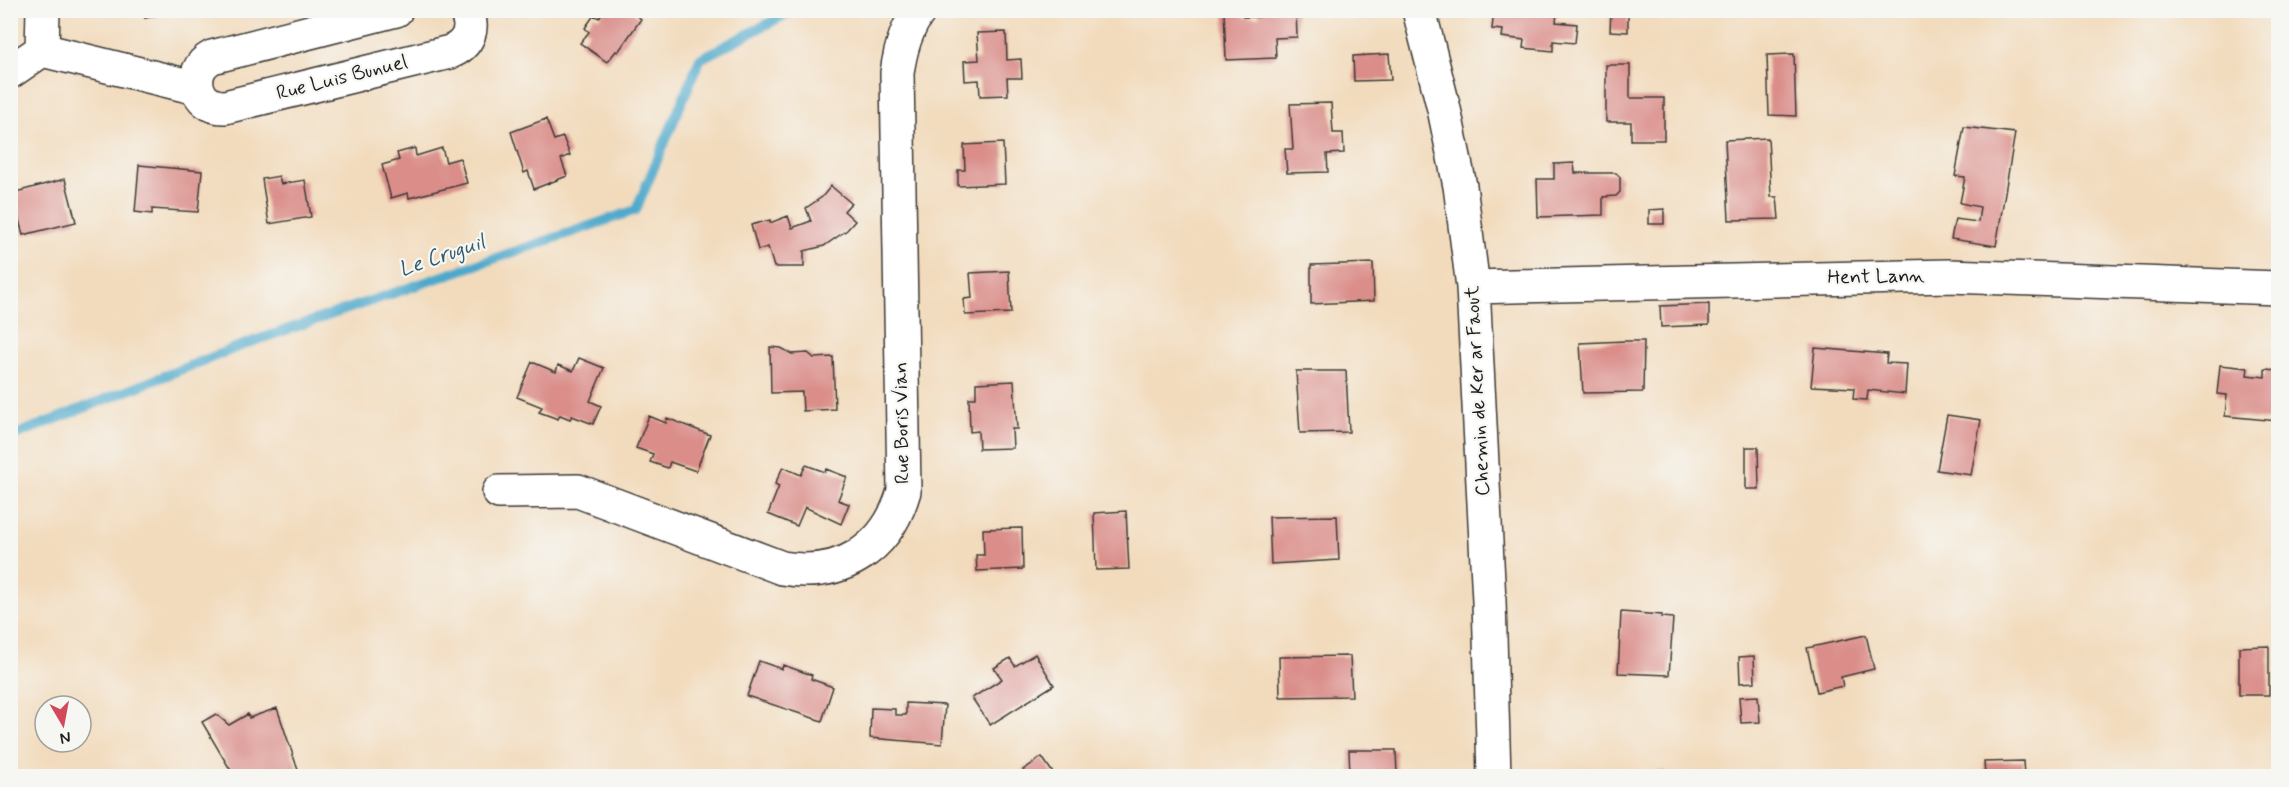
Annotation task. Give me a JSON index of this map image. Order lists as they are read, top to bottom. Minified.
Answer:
{"streets":{"street":["Rue Luis Bunuel","Hent Lann","Chemin de Ker ar Faout","Rue Boris Vian"]},"crossings":[["Hent Lann","Chemin de Ker ar Faout"]],"water":["Le Cruguil"],"north":"bottom"}
